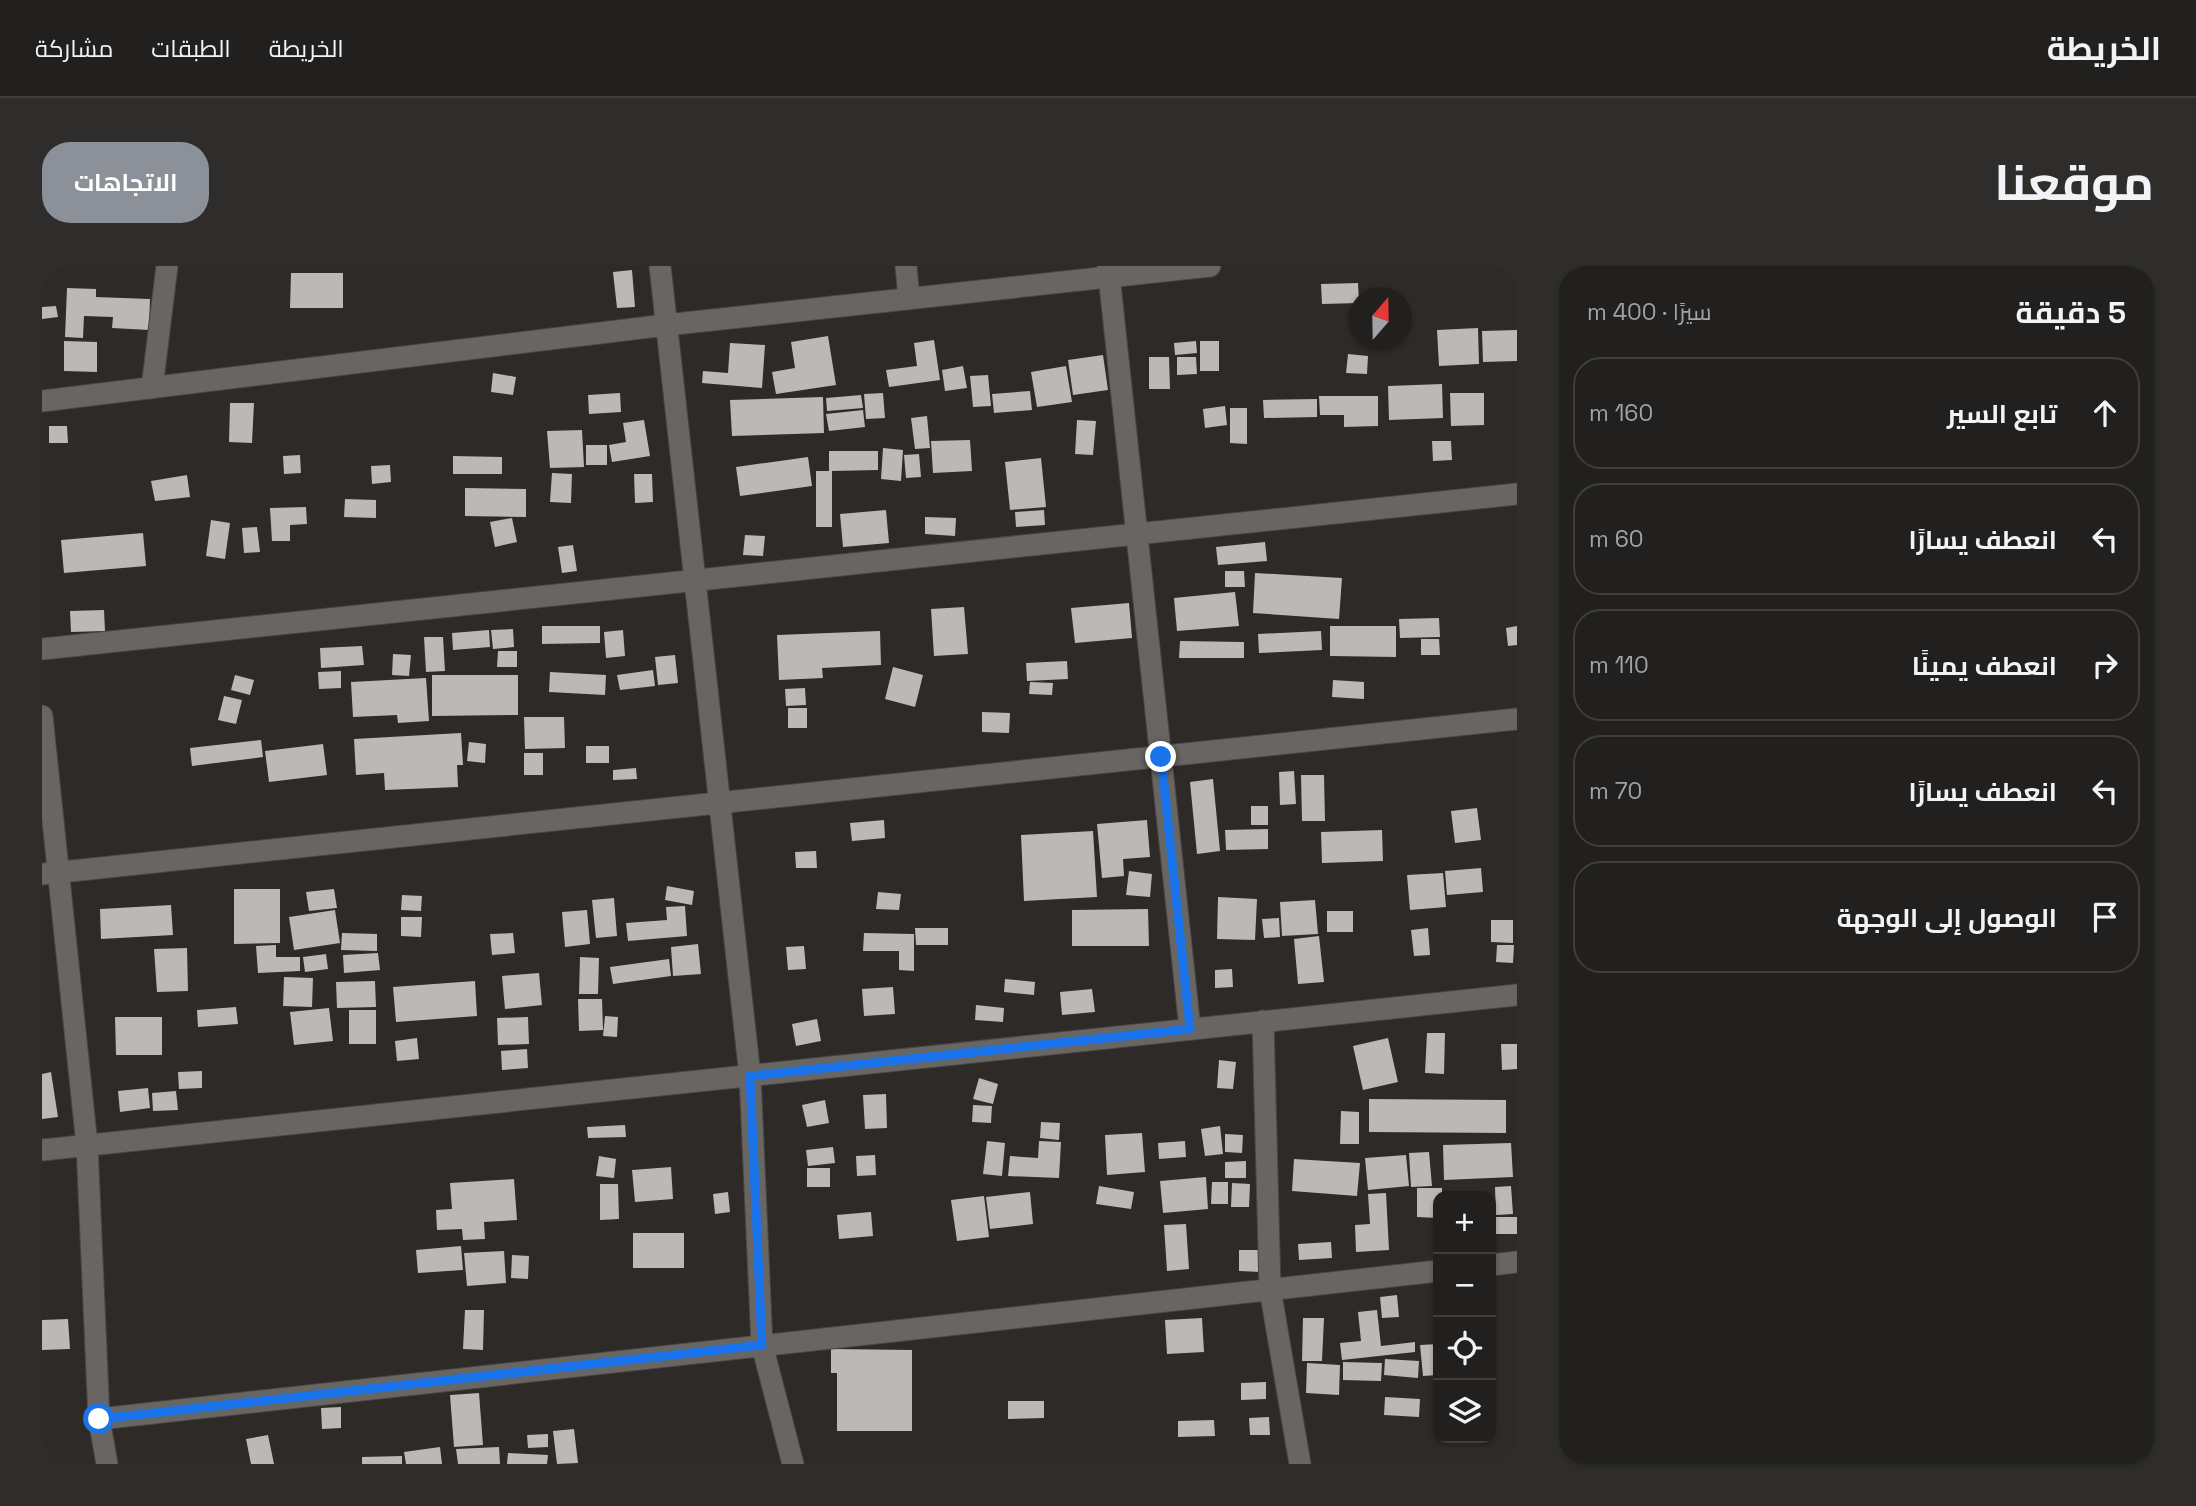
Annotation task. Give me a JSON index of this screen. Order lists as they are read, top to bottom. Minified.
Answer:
{"north":"top","page":{"header":"الخريطة","nav":["الخريطة","الطبقات","مشاركة"],"title":"موقعنا","buttons":"الاتجاهات","heading":["5 دقيقة","سيرًا · 400 m"],"list":[["تابع السير","160 m"],["انعطف يسارًا","60 m"],["انعطف يمينًا","110 m"],["انعطف يسارًا","70 m"],"الوصول إلى الوجهة"],"map_buttons":["+","−"]}}
